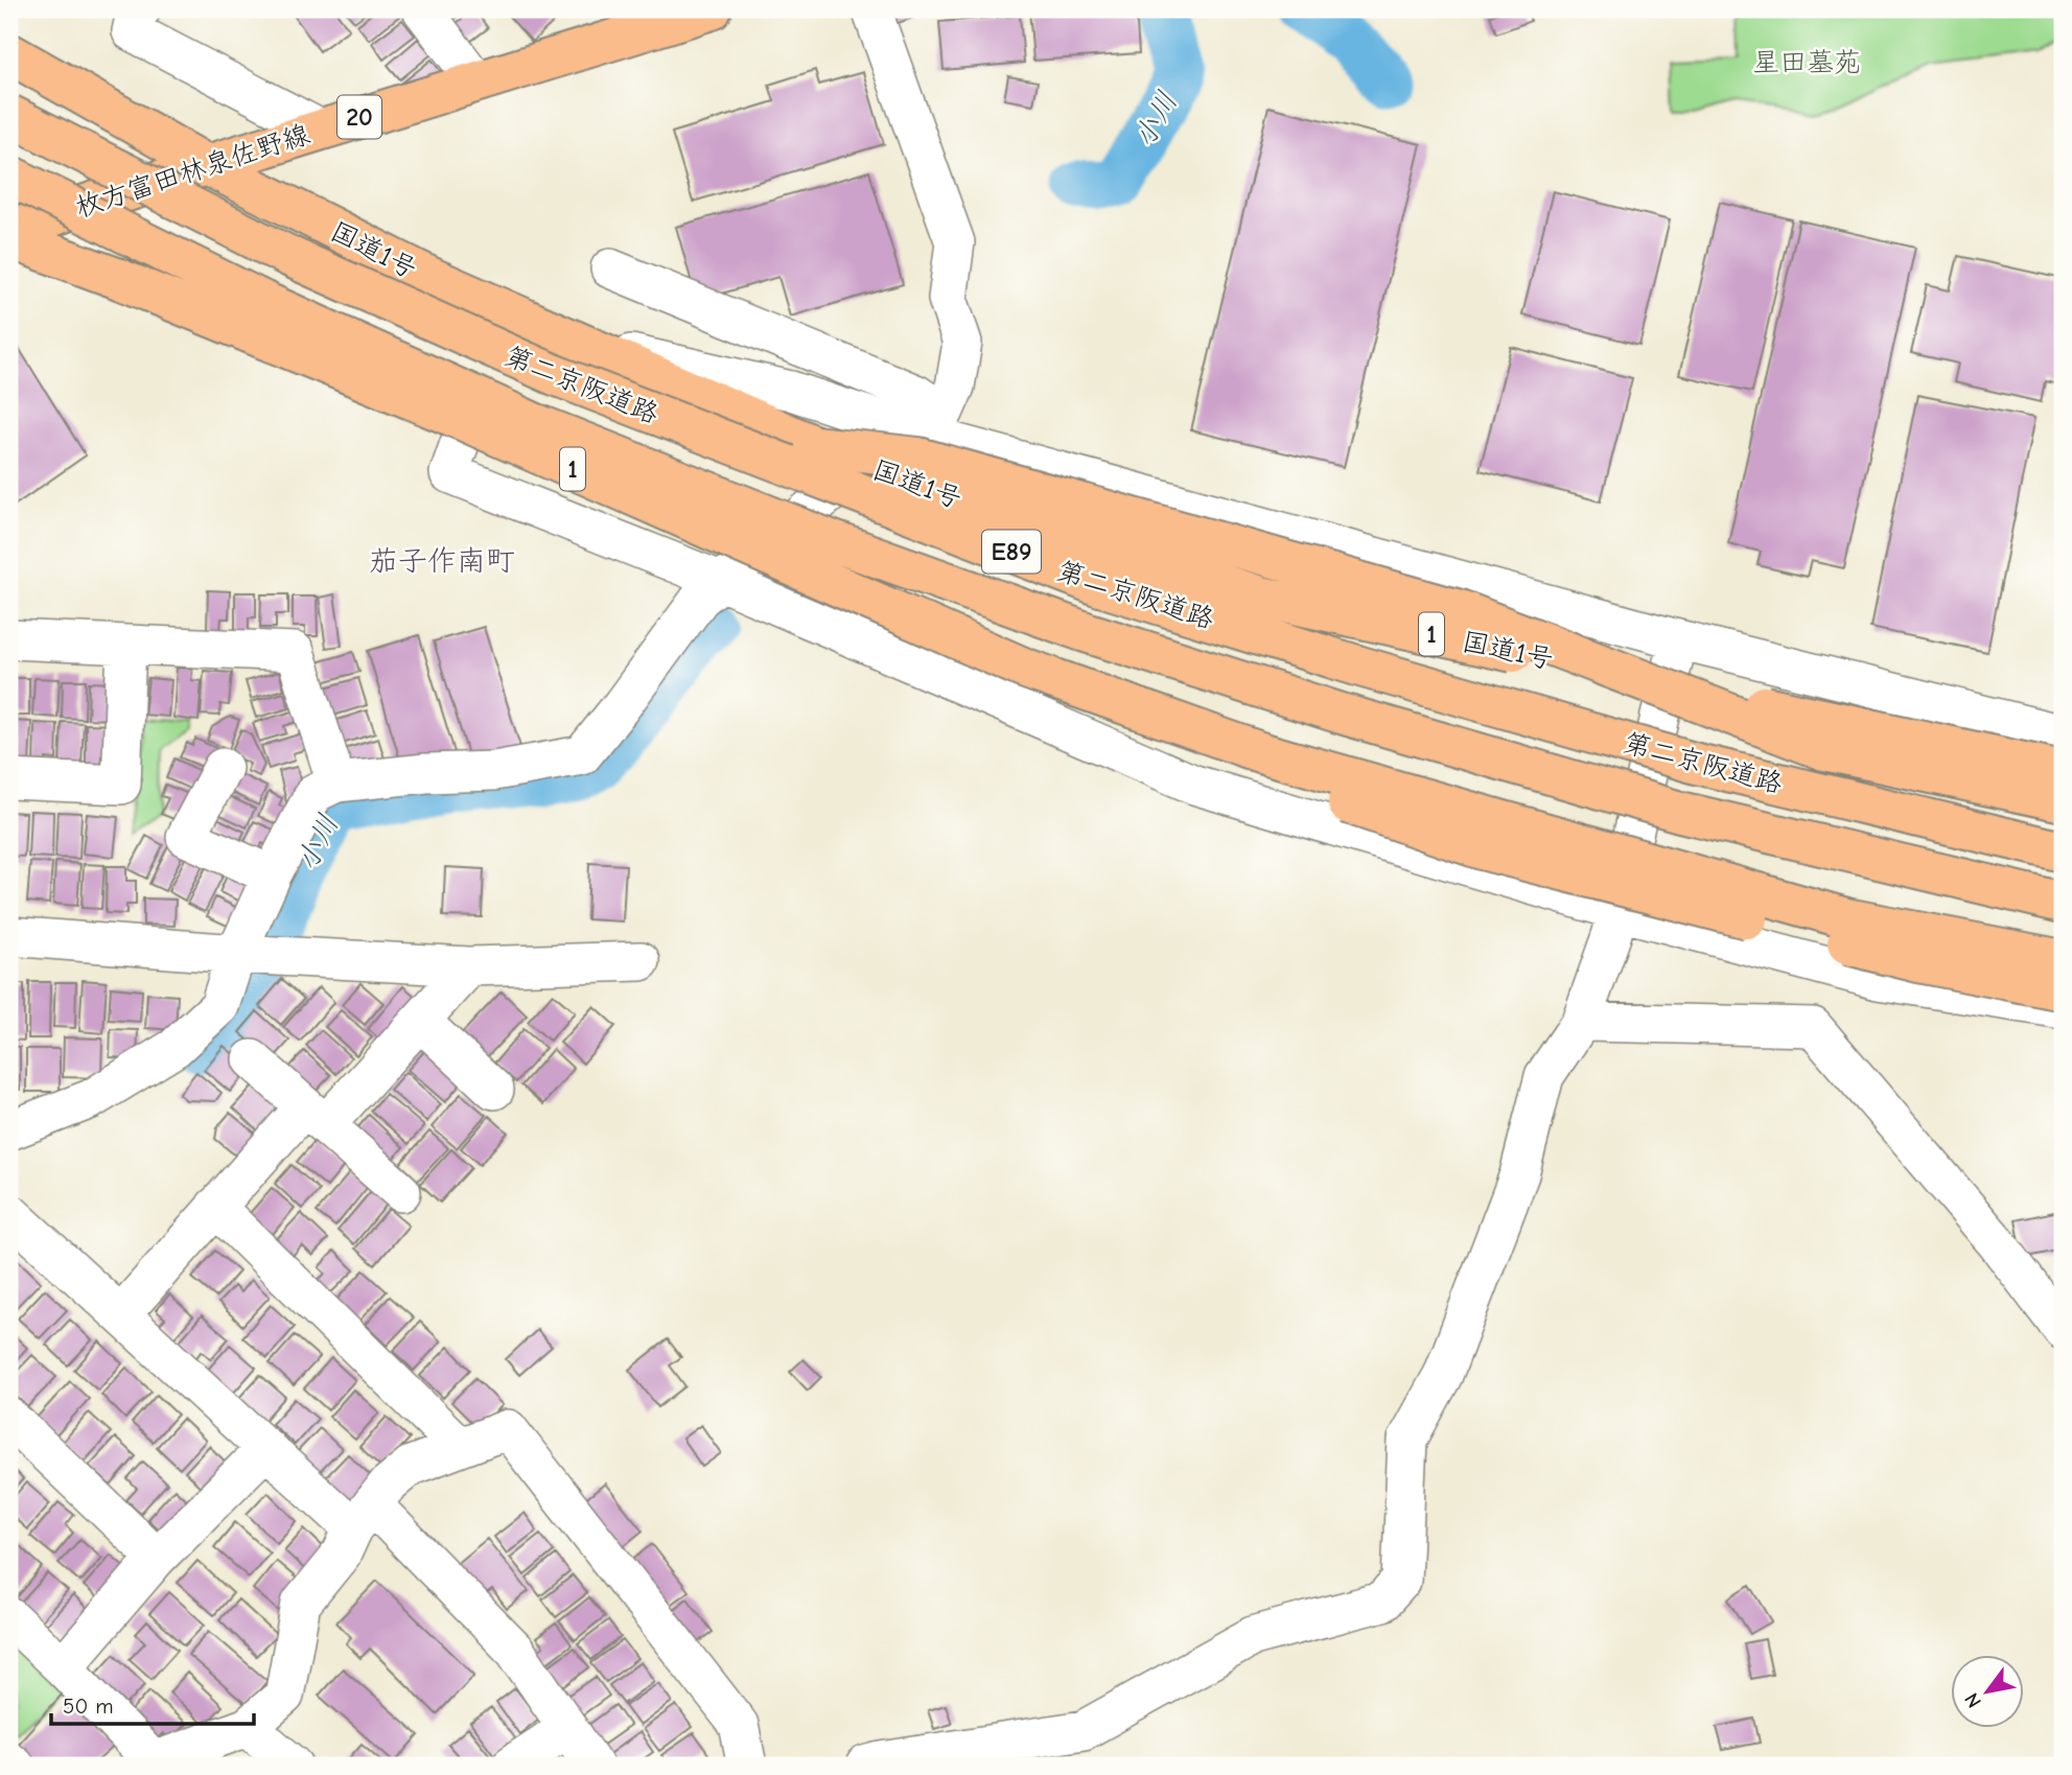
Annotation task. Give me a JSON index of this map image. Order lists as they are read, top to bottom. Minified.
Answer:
{"streets":{"main road":["20","枚方富田林泉佐野線","国道1号","第二京阪道路","1","E89"]},"crossings":[["枚方富田林泉佐野線","国道1号"]],"districts":["茄子作南町"],"water":["小川"],"parks":["星田墓苑"],"scale_bar":"50 m","north":"bottom left"}
